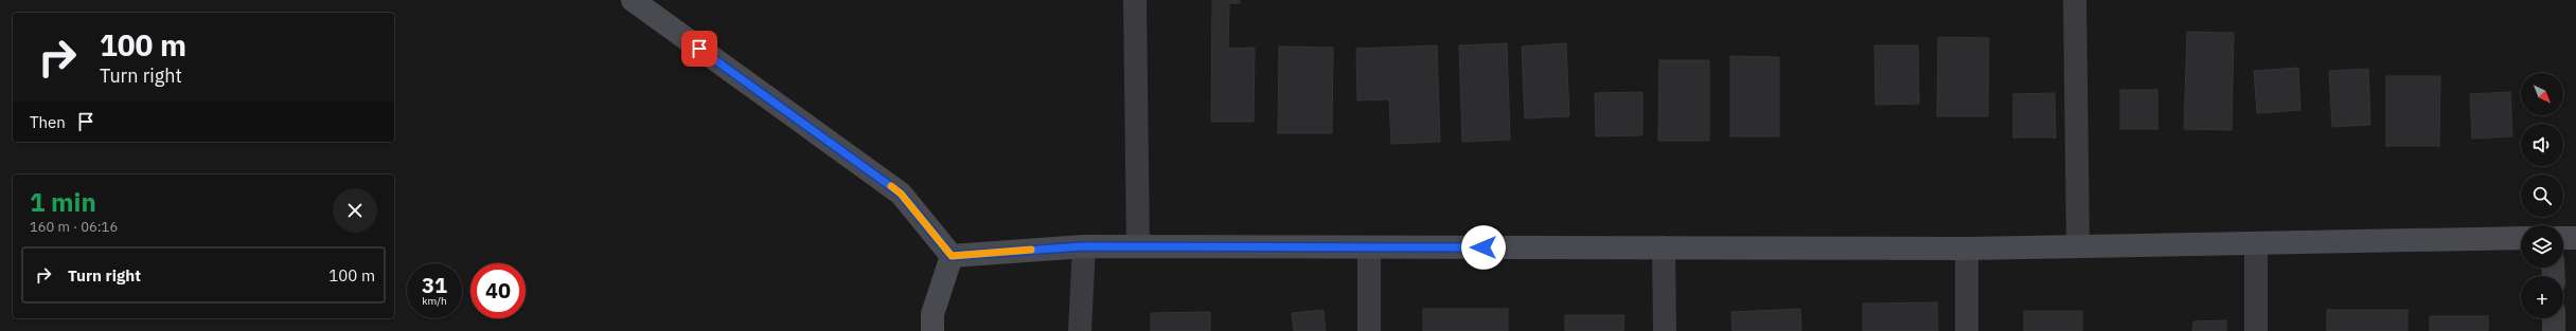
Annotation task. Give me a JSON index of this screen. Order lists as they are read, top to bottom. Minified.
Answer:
{"north":"bottom right","page":{"turn":["100 m","Turn right"],"map_buttons":"+","then":"Then","heading":["1 min","160 m · 06:16"],"list":[{"name":"Turn right","value":"100 m"}],"speed":"31 km/h","limit":"40"}}
